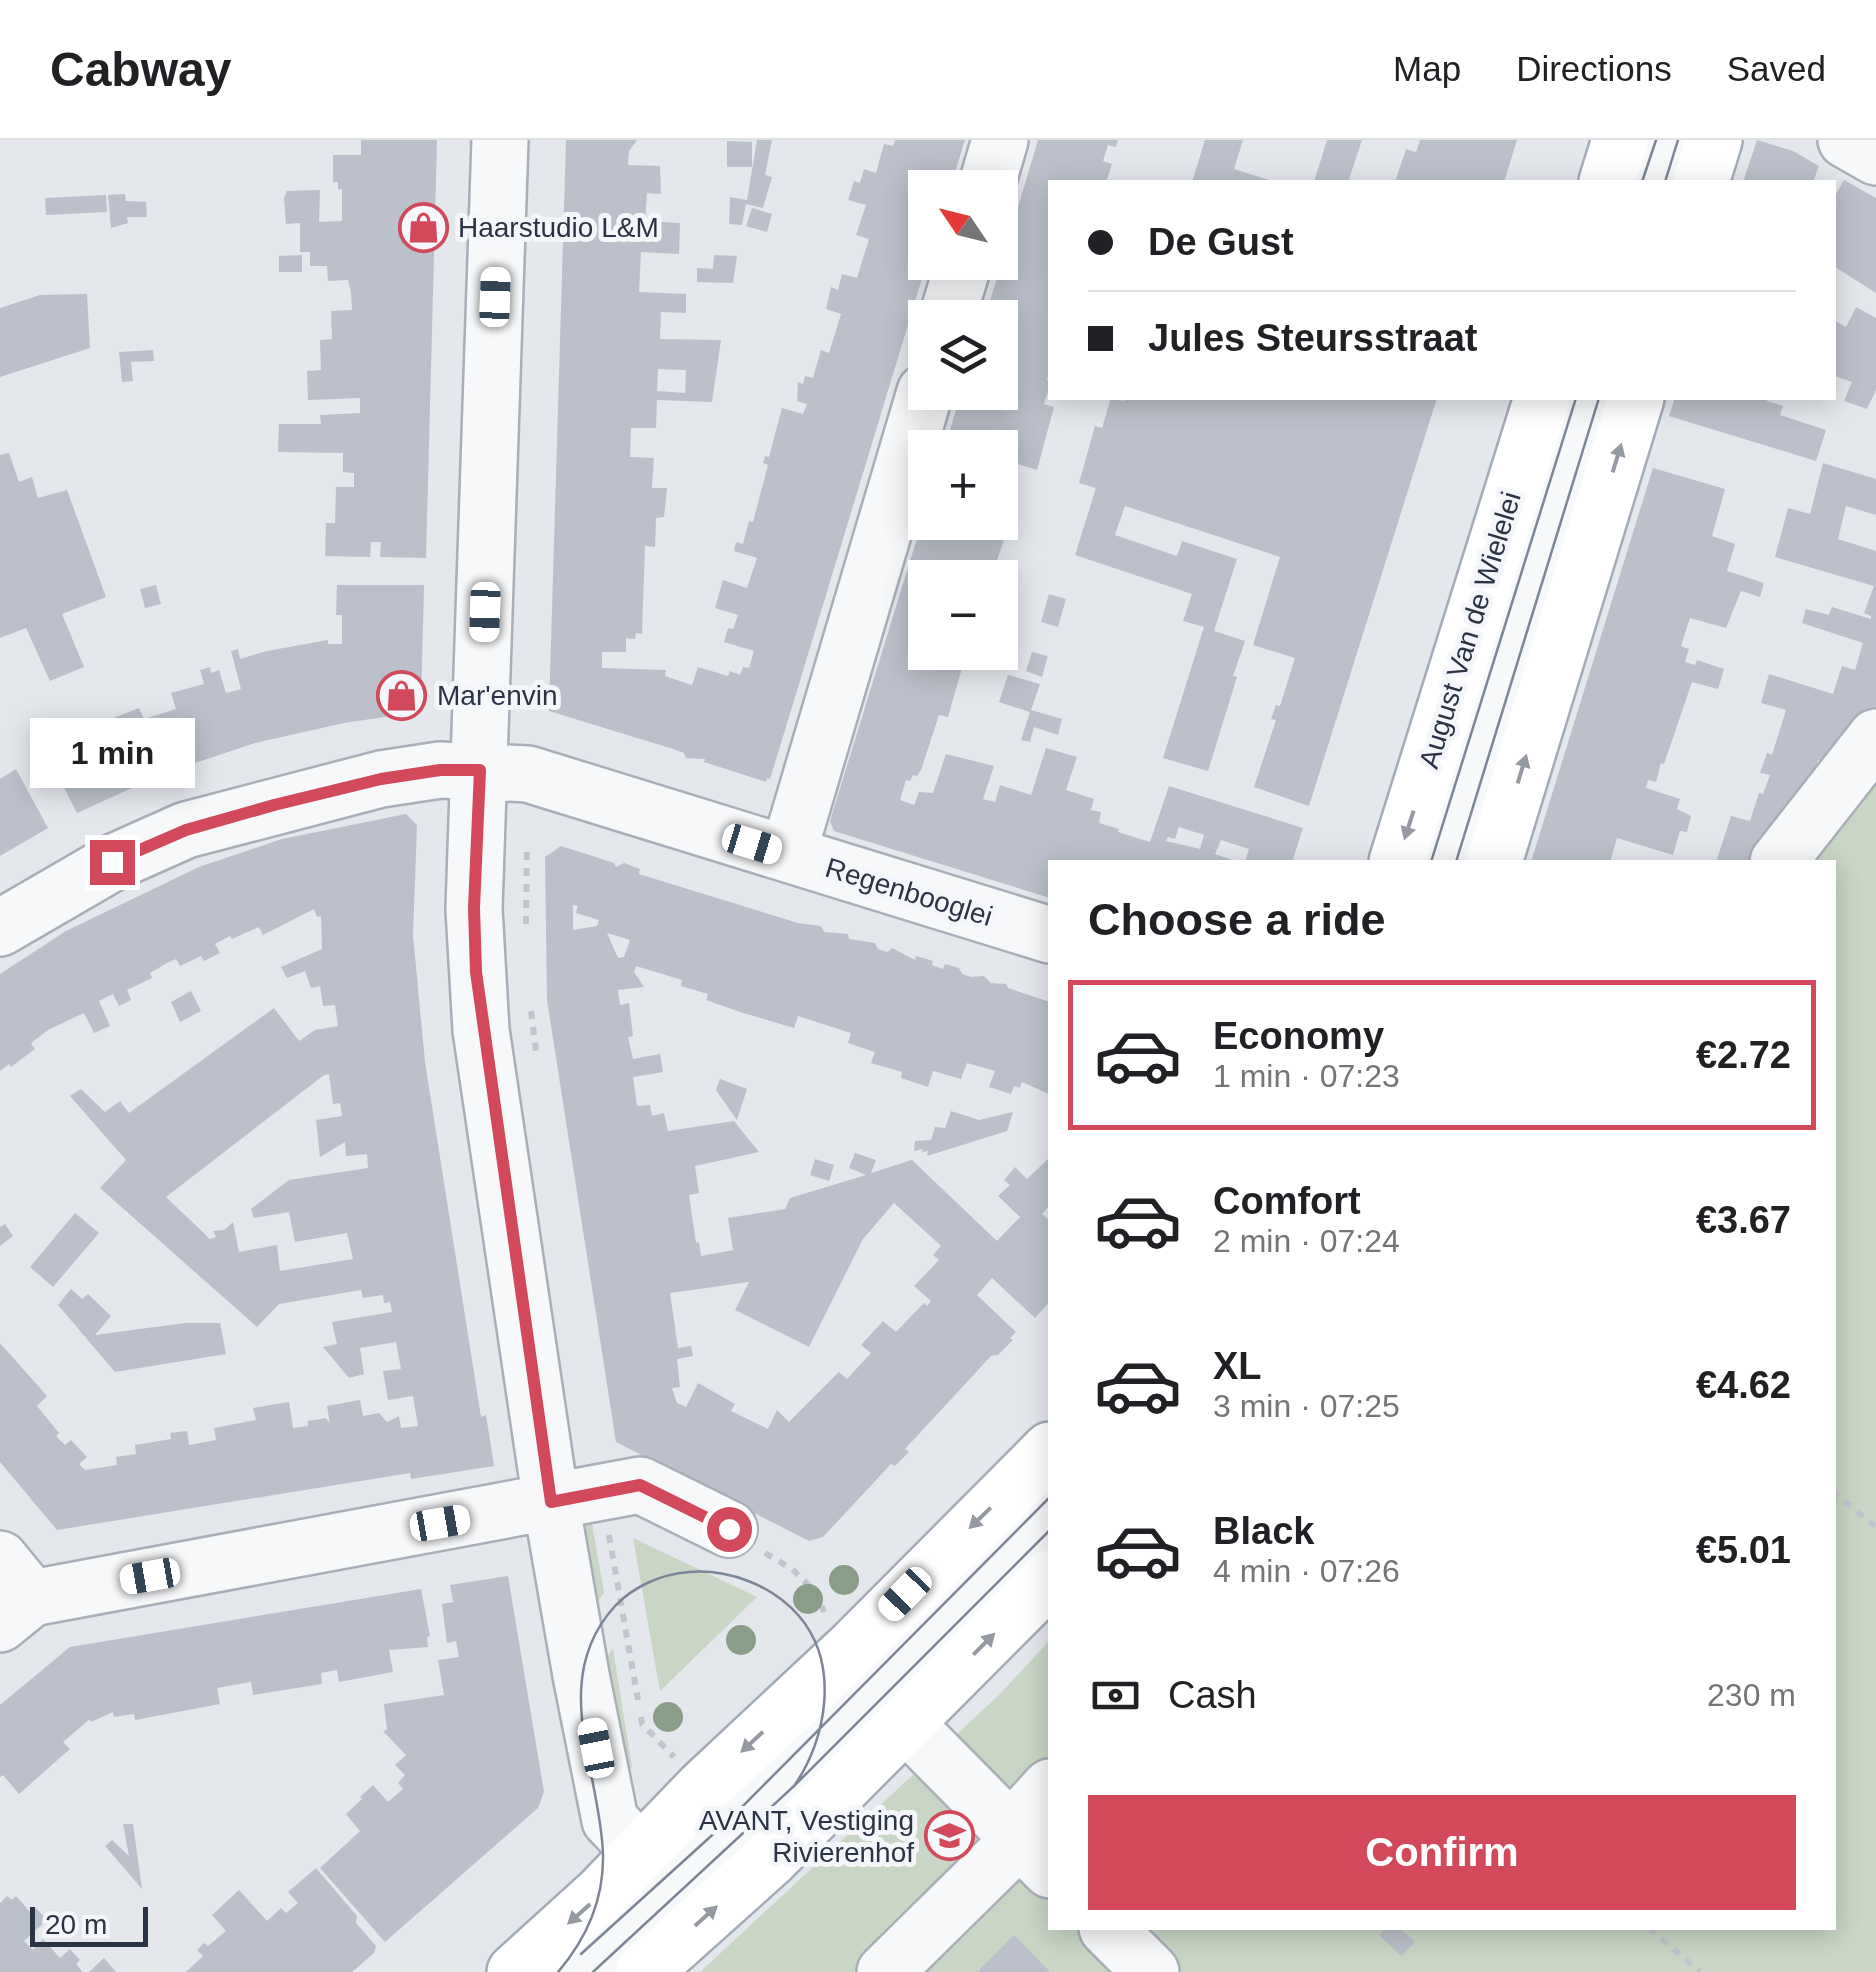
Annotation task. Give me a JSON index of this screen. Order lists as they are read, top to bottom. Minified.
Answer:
{"streets":{"main road":["August Van de Wielelei"],"street":["Regenbooglei"]},"places":{"shop":["Haarstudio L&M","Mar'envin"],"school or university":["AVANT, Vestiging Rivierenhof"]},"scale_bar":"20 m","north":"top left","page":{"header":"Cabway","nav":["Map","Directions","Saved"],"map_buttons":["+","−"],"banner":["De Gust","Jules Steursstraat"],"bubble":"1 min","heading":"Choose a ride","list":[{"name":"Economy","note":"1 min · 07:23","value":"€2.72"},{"name":"Comfort","note":"2 min · 07:24","value":"€3.67"},{"name":"XL","note":"3 min · 07:25","value":"€4.62"},{"name":"Black","note":"4 min · 07:26","value":"€5.01"}],"pay":["Cash","230 m"],"buttons":"Confirm","scale":"20 m"}}
